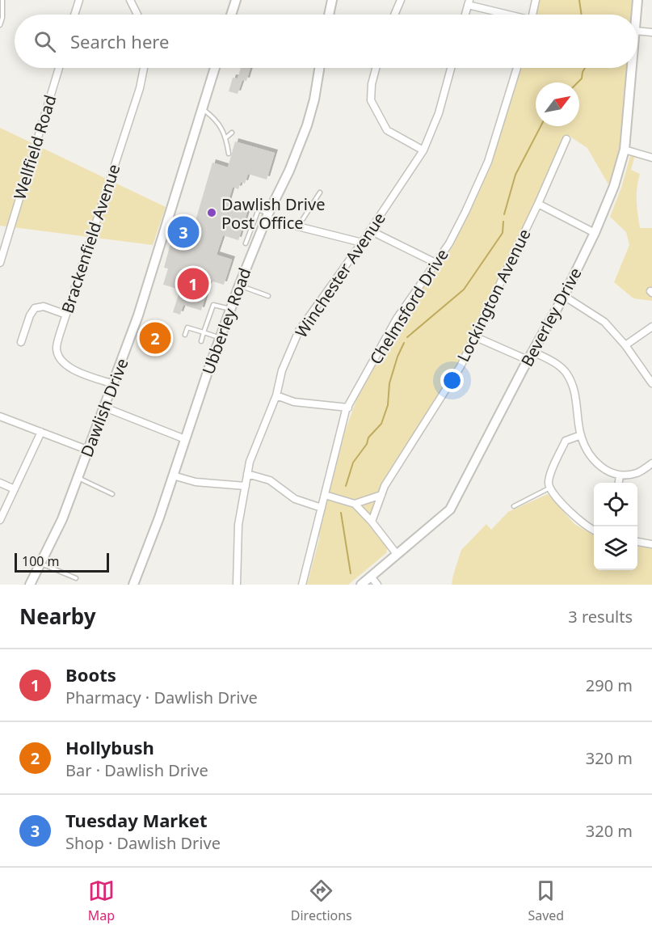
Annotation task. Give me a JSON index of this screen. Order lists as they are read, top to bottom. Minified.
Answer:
{"streets":{"street":["Wellfield Road","Brackenfield Avenue","Winchester Avenue","Lockington Avenue","Chelmsford Drive","Beverley Drive","Ubberley Road","Dawlish Drive"]},"crossings":[["Brackenfield Avenue","Dawlish Drive"]],"places":["Dawlish Drive Post Office"],"scale_bar":"100 m","north":"top right","page":{"search":"Search here","pins":["3","1","2"],"scale":"100 m","heading":["Nearby","3 results"],"list":[{"mark":"1","name":"Boots","note":"Pharmacy · Dawlish Drive","value":"290 m"},{"mark":"2","name":"Hollybush","note":"Bar · Dawlish Drive","value":"320 m"},{"mark":"3","name":"Tuesday Market","note":"Shop · Dawlish Drive","value":"320 m"}],"nav":["Map","Directions","Saved"]}}
